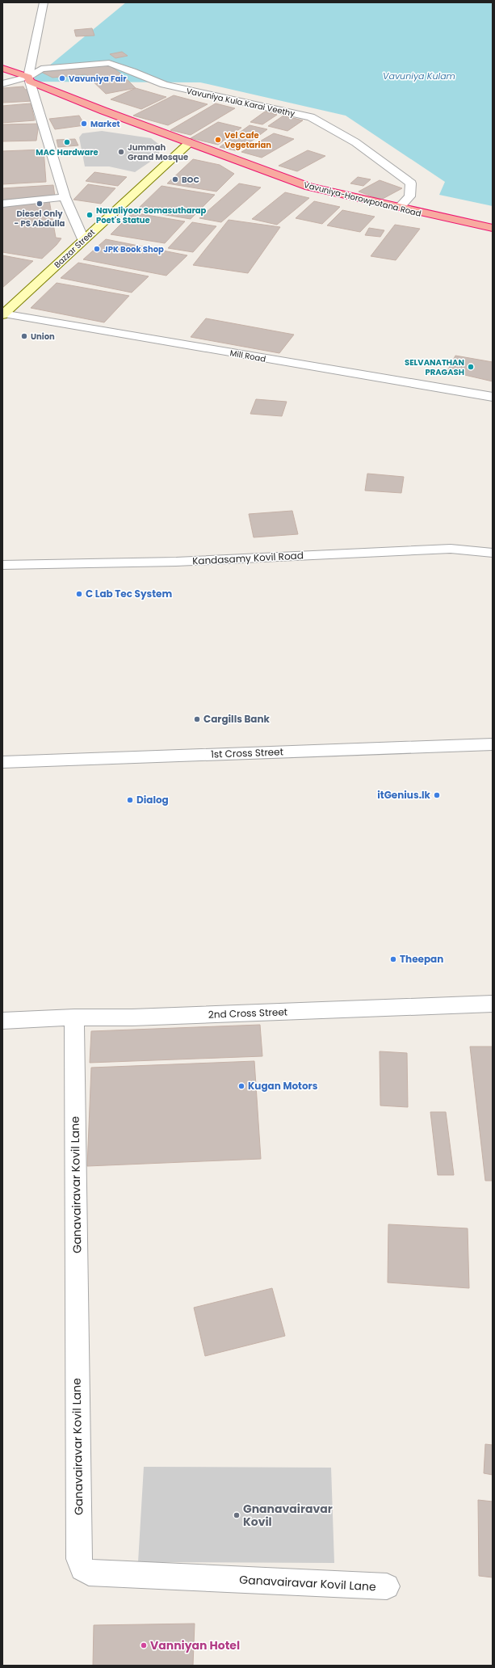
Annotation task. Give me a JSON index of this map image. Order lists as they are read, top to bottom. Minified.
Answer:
{"streets":{"highway":["Vavuniya-Horowpotana Road"],"main road":["Bazzar Street"],"street":["Vavuniya Kula Karai Veethy","Mill Road","Kandasamy Kovil Road","1st Cross Street","2nd Cross Street","Ganavairavar Kovil Lane"]},"crossings":[["Vavuniya Kula Karai Veethy","Vavuniya-Horowpotana Road"],["Vavuniya-Horowpotana Road","Bazzar Street"],["Bazzar Street","Mill Road"],["2nd Cross Street","Ganavairavar Kovil Lane"]],"water":["Vavuniya Kulam"],"places":["Vavuniya Fair","Market","Vel Cafe Vegetarian","MAC Hardware","Jummah Grand Mosque","BOC","Diesel Only - PS Abdulla","Navaliyoor Somasutharap Poet's Statue","JPK Book Shop","Union","SELVANATHAN PRAGASH","C Lab Tec System","Cargills Bank","itGenius.lk","Dialog","Theepan","Kugan Motors","Gnanavairavar Kovil","Vanniyan Hotel"]}
